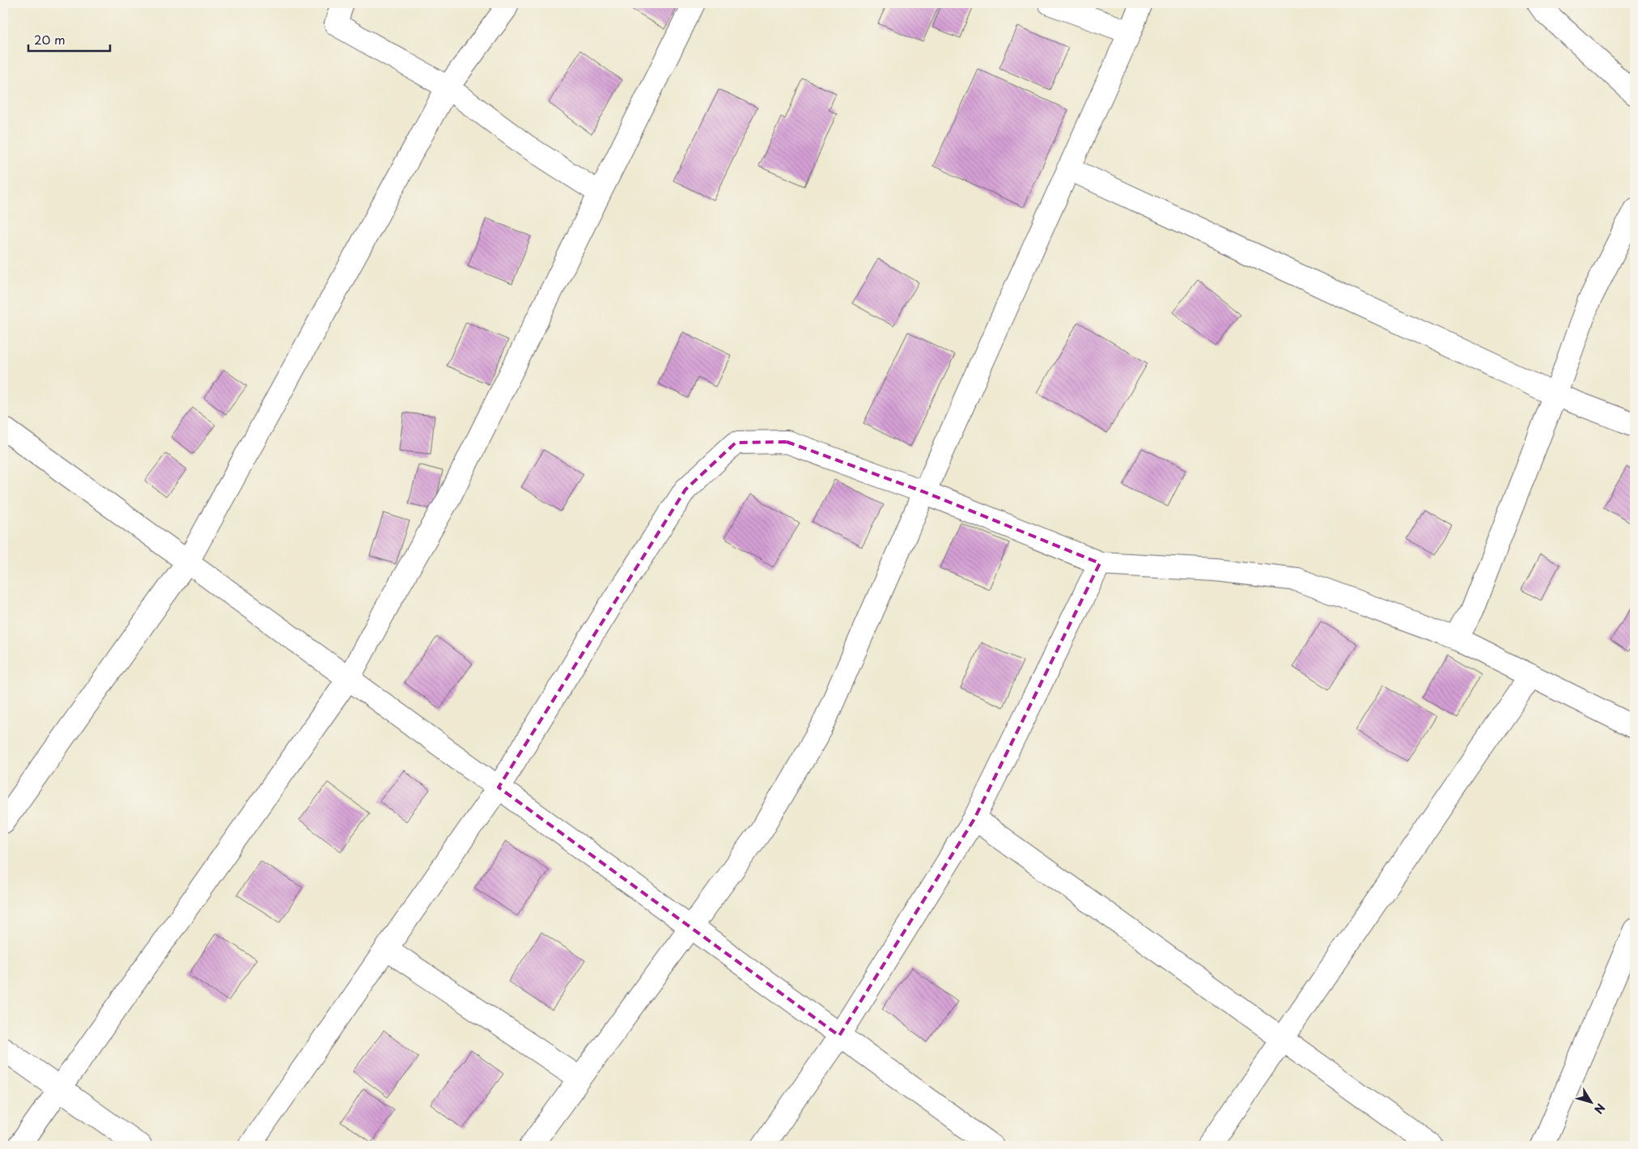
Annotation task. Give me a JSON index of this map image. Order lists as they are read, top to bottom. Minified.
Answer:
{"scale_bar":"20 m","north":"bottom right"}
